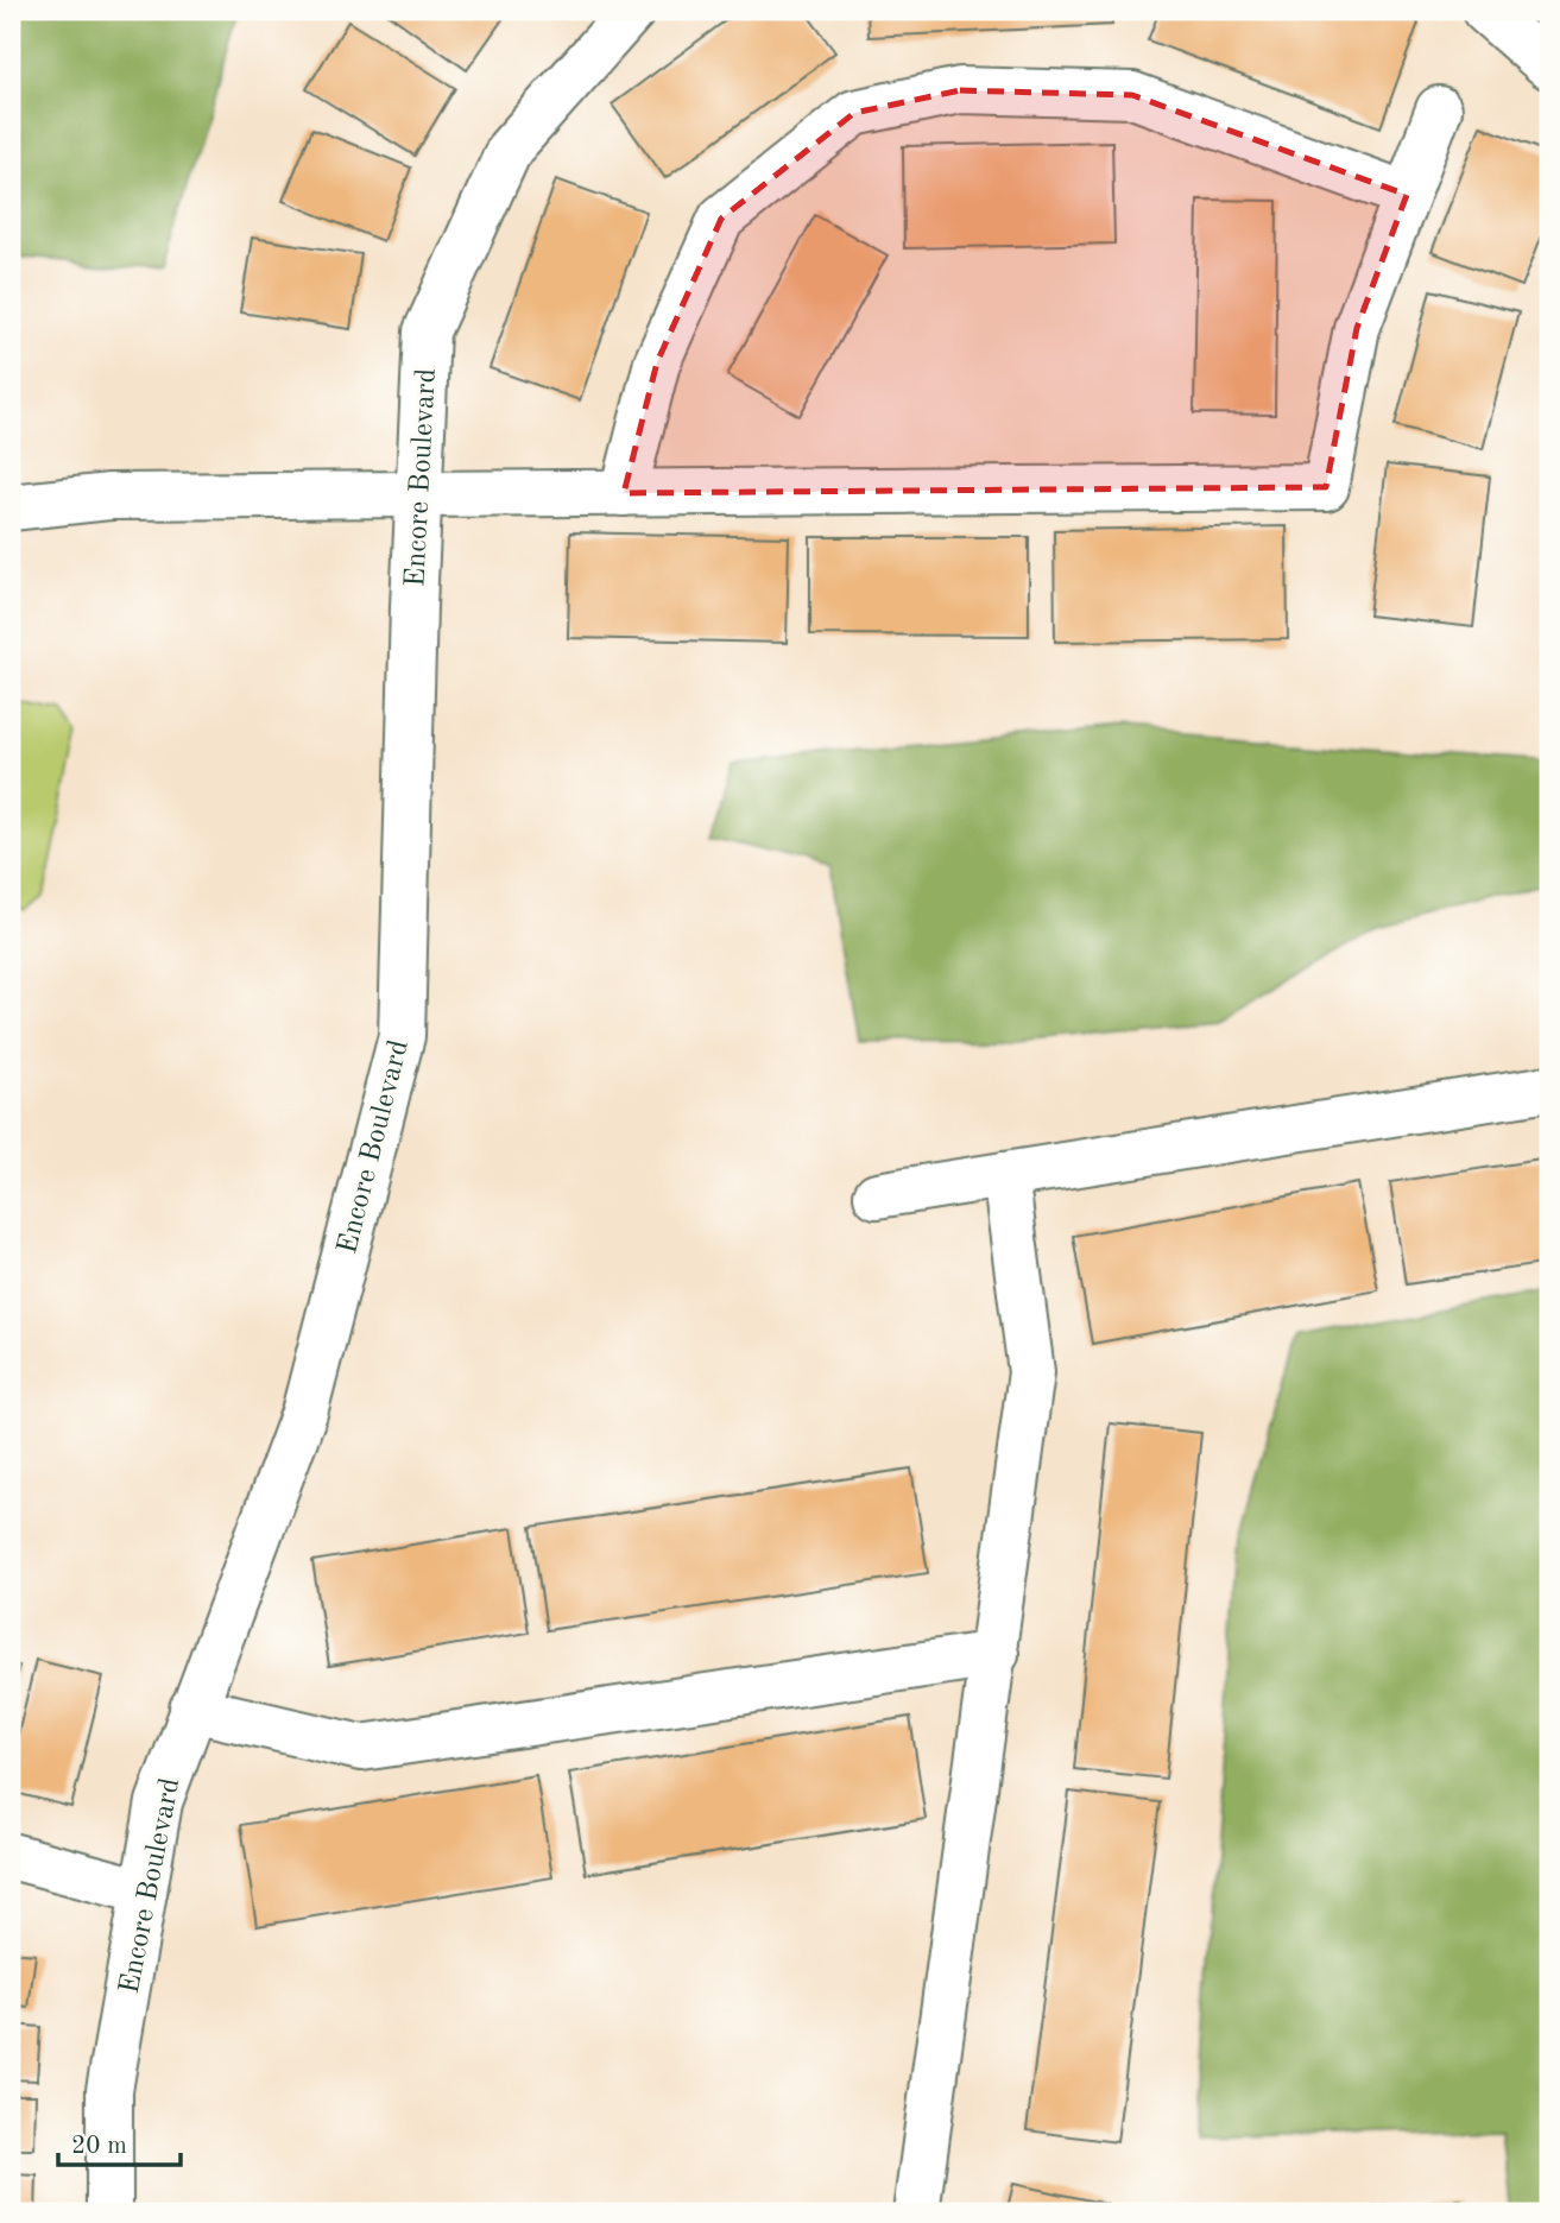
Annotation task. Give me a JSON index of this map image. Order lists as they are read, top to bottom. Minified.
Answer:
{"streets":{"street":["Encore Boulevard"]},"scale_bar":"20 m"}
